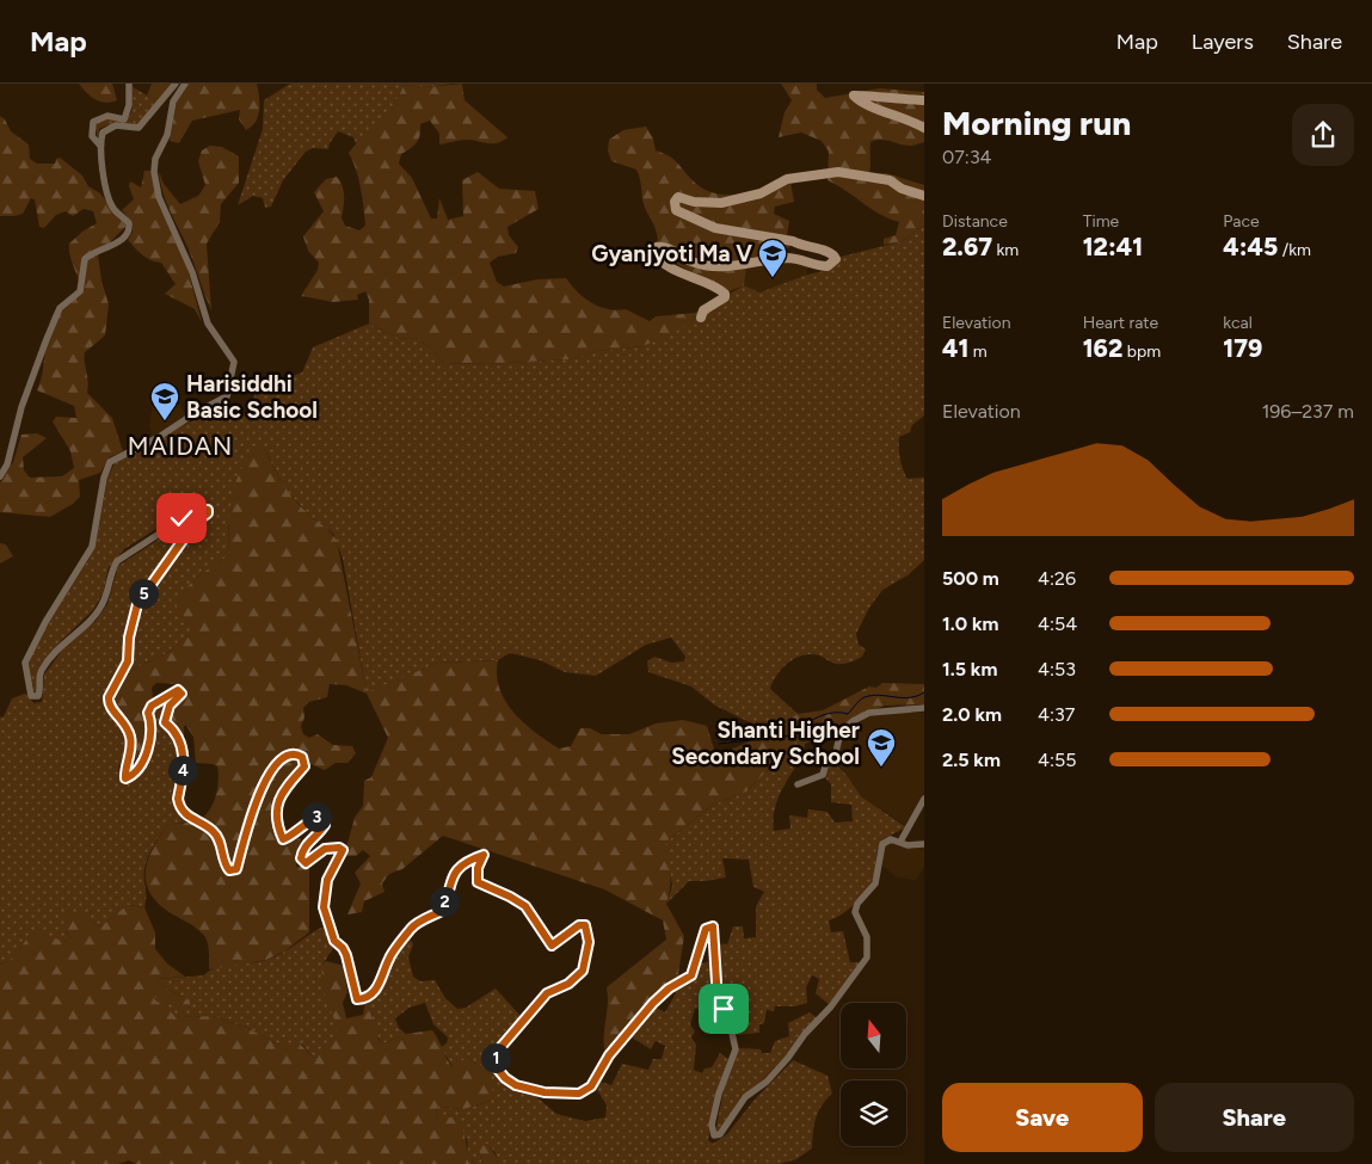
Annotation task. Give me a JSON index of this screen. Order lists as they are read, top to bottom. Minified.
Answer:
{"districts":["MAIDAN"],"places":{"school or university":["Gyanjyoti Ma V","Harisiddhi Basic School","Shanti Higher Secondary School"]},"north":"top","page":{"header":"Map","nav":["Map","Layers","Share"],"heading":["Morning run","07:34"],"stats":[["Distance","2.67 km"],["Time","12:41"],["Pace","4:45 /km"],["Elevation","41 m"],["Heart rate","162 bpm"],["kcal","179"]],"chart":["Elevation","196–237 m"],"list":[{"name":"500 m","note":"4:26"},{"name":"1.0 km","note":"4:54"},{"name":"1.5 km","note":"4:53"},{"name":"2.0 km","note":"4:37"},{"name":"2.5 km","note":"4:55"}],"pins":["5","4","3","2","1"],"buttons":["Save","Share"]}}
